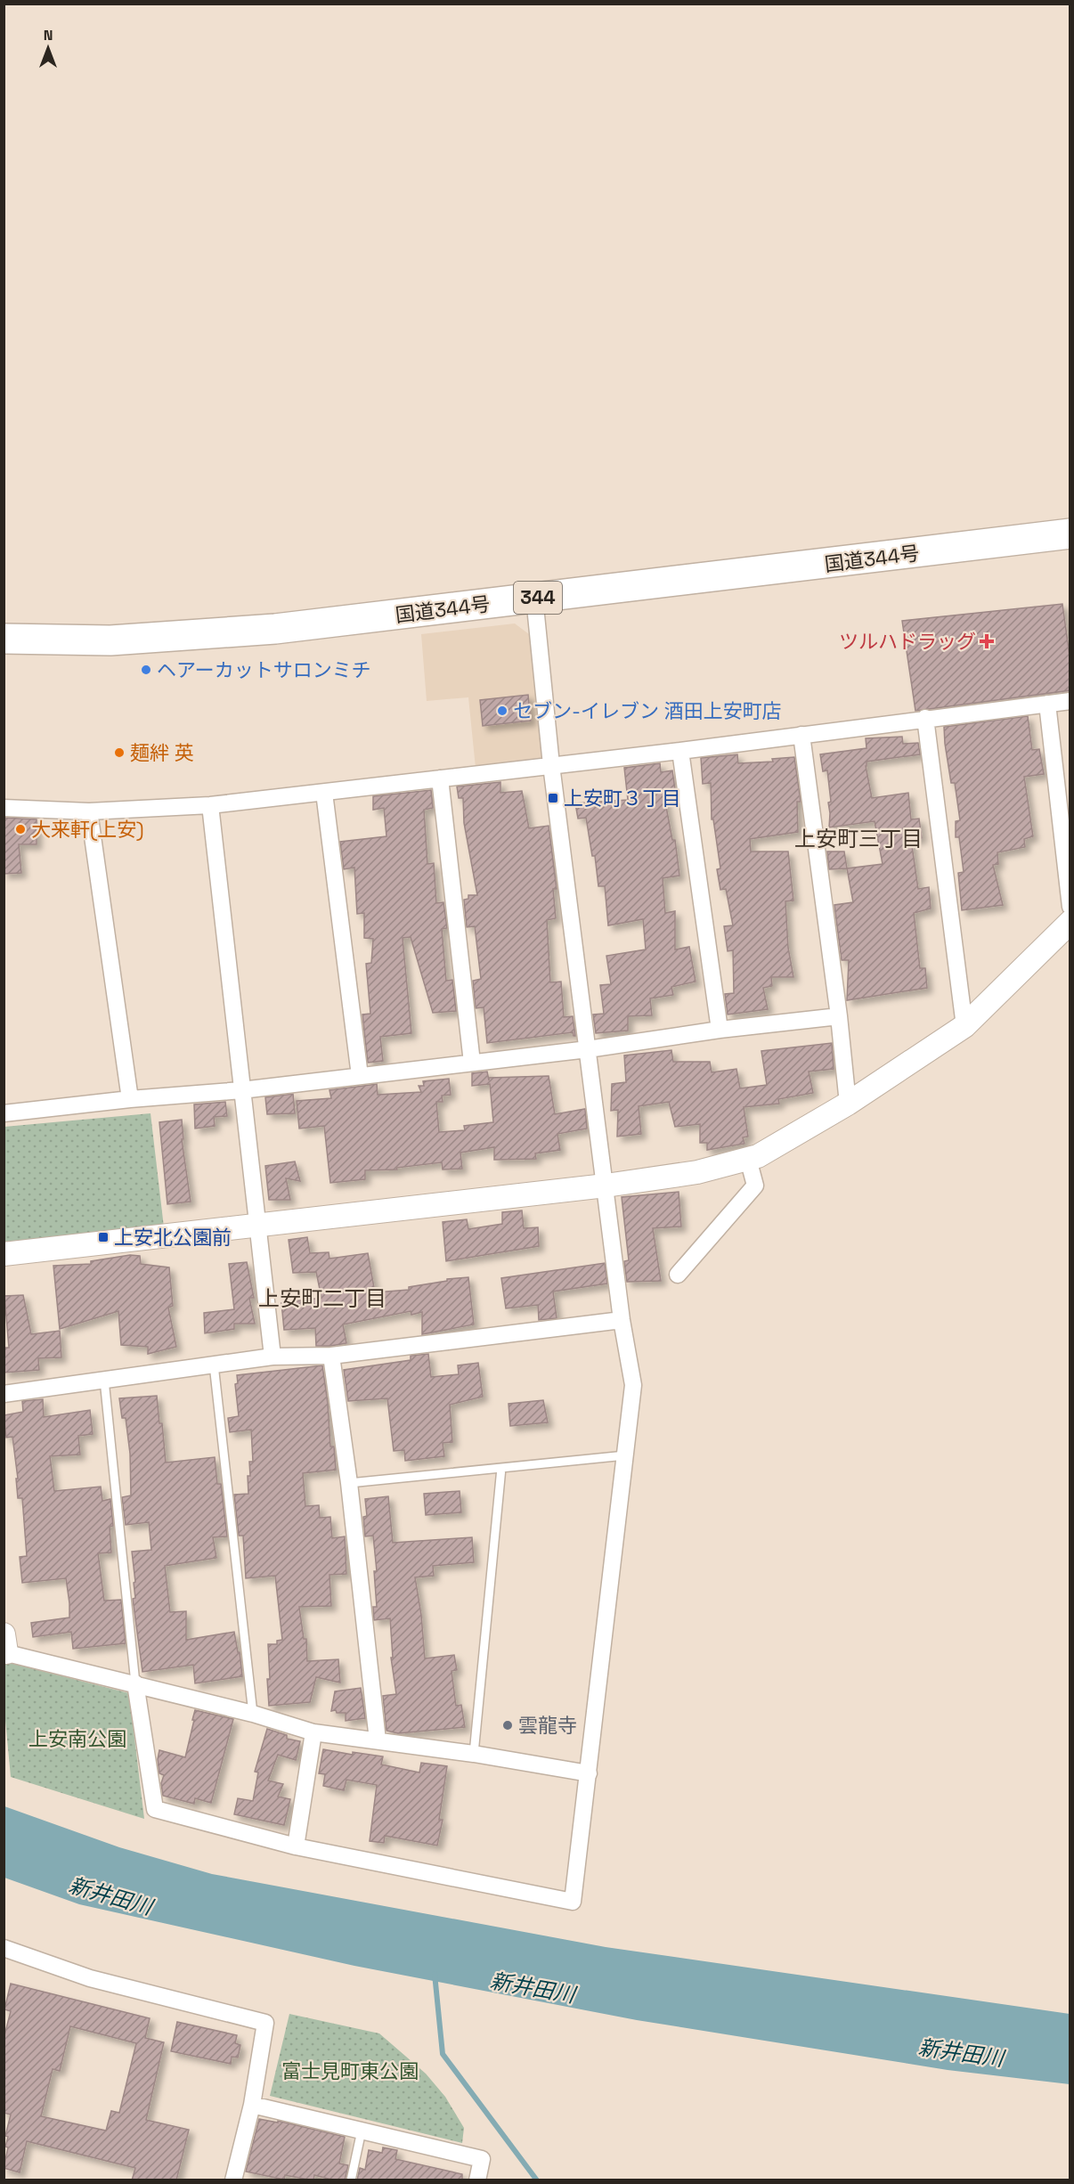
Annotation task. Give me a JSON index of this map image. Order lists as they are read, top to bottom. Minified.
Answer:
{"streets":{"highway":["国道344号","344"]},"districts":["上安町三丁目","上安町二丁目"],"water":["新井田川"],"parks":["上安南公園","富士見町東公園"],"places":{"health":["ツルハドラッグ"],"other":["ヘアーカットサロンミチ","セブン-イレブン 酒田上安町店","麺絆 英","大来軒(上安)","雲龍寺"],"transit":["上安町３丁目","上安北公園前"]},"north":"top"}
